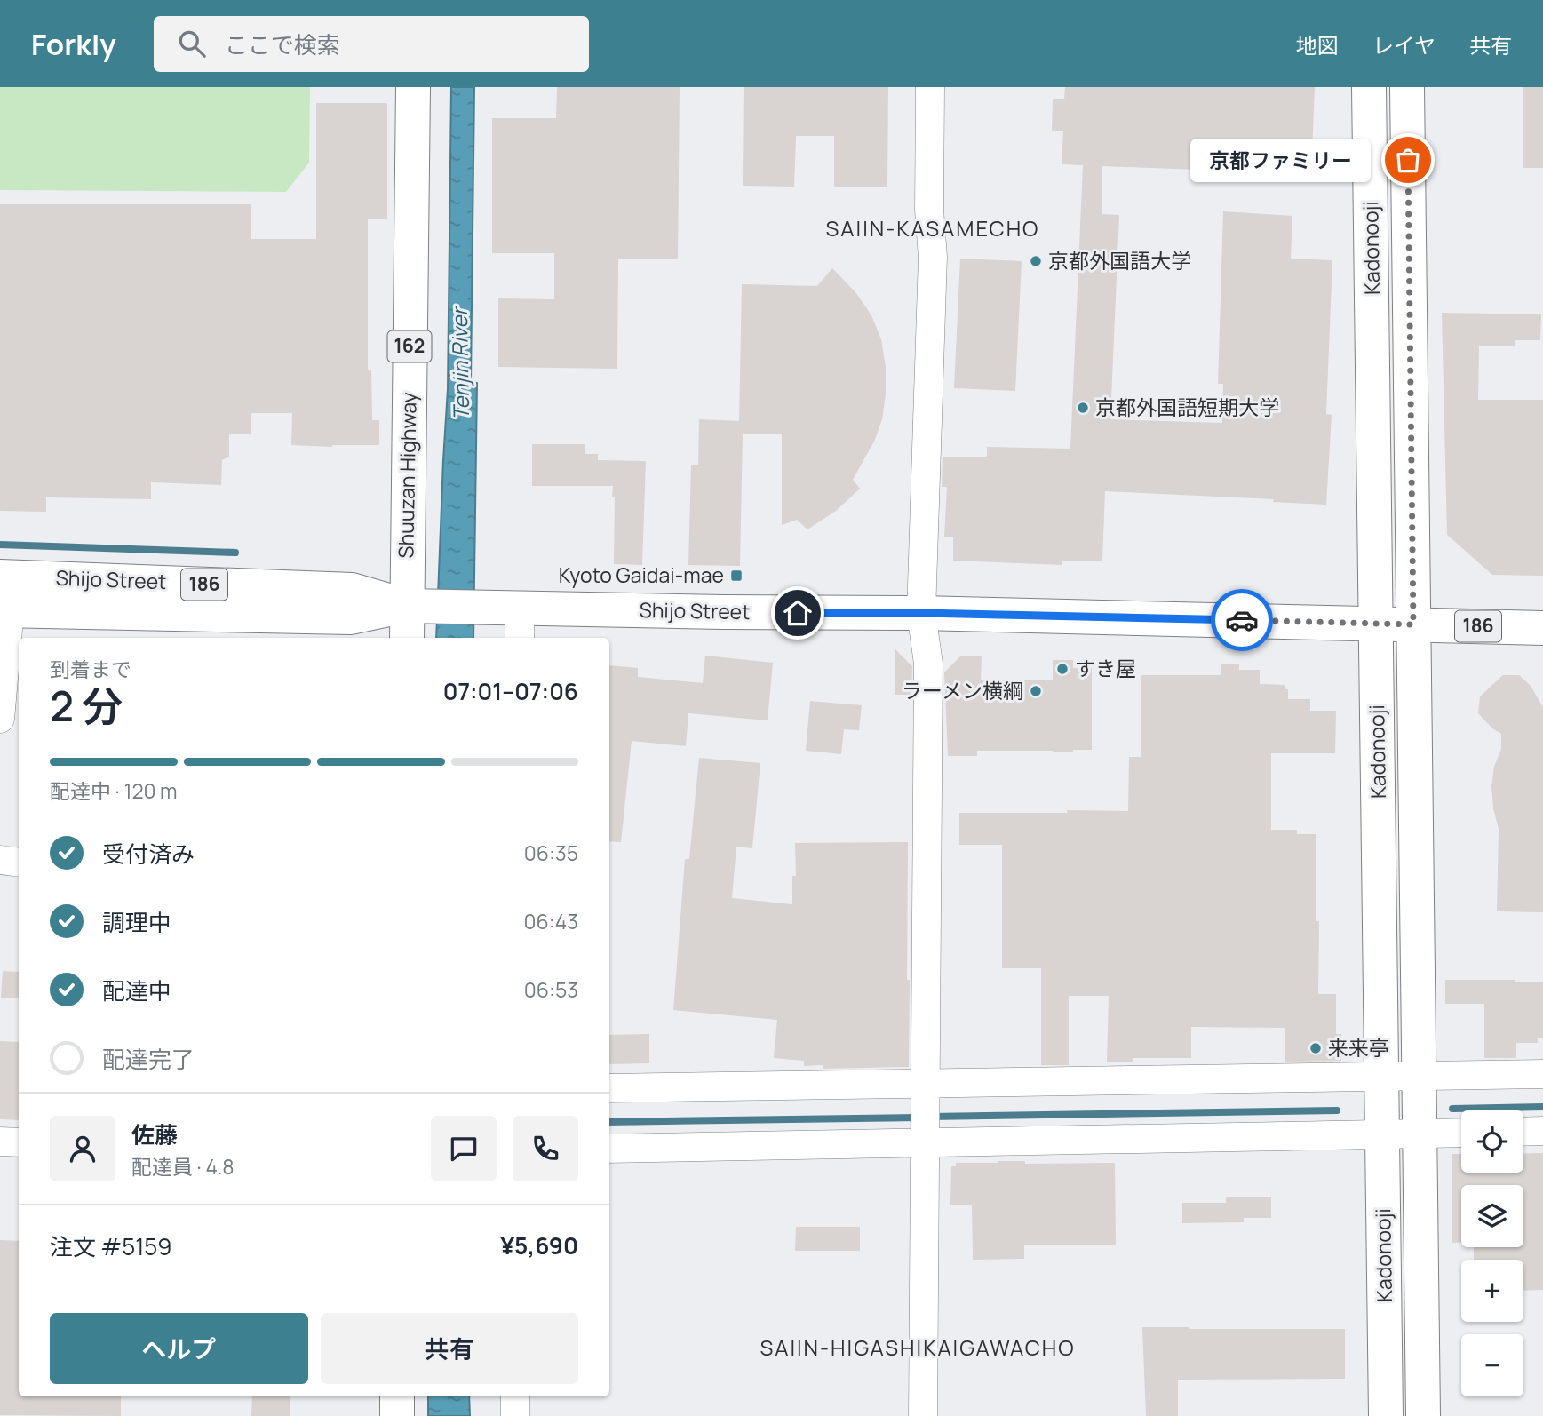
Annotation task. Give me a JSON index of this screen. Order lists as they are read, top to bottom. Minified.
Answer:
{"streets":{"main road":["Kadonooji","162","Shuuzan Highway","Shijo Street","186"]},"crossings":[["Kadonooji","Shijo Street"],["Shuuzan Highway","Shijo Street"]],"districts":["SAIIN-KASAMECHO","SAIIN-HIGASHIKAIGAWACHO"],"water":["Tenjin River"],"places":{"other":["京都ファミリー","京都外国語大学","京都外国語短期大学","すき屋","ラーメン横綱","来来亭"],"transit":["Kyoto Gaidai-mae"]},"page":{"header":"Forkly","search":"ここで検索","nav":["地図","レイヤ","共有"],"bubble":"京都ファミリー","heading":["2 分","到着まで","07:01–07:06"],"panel":["佐藤","配達員 · 4.8","注文 #5159","¥5,690"],"bar":"配達中 · 120 m","list":[["受付済み","06:35"],["調理中","06:43"],["配達中","06:53"],"配達完了"],"map_buttons":["+","−"],"buttons":["ヘルプ","共有"]}}
